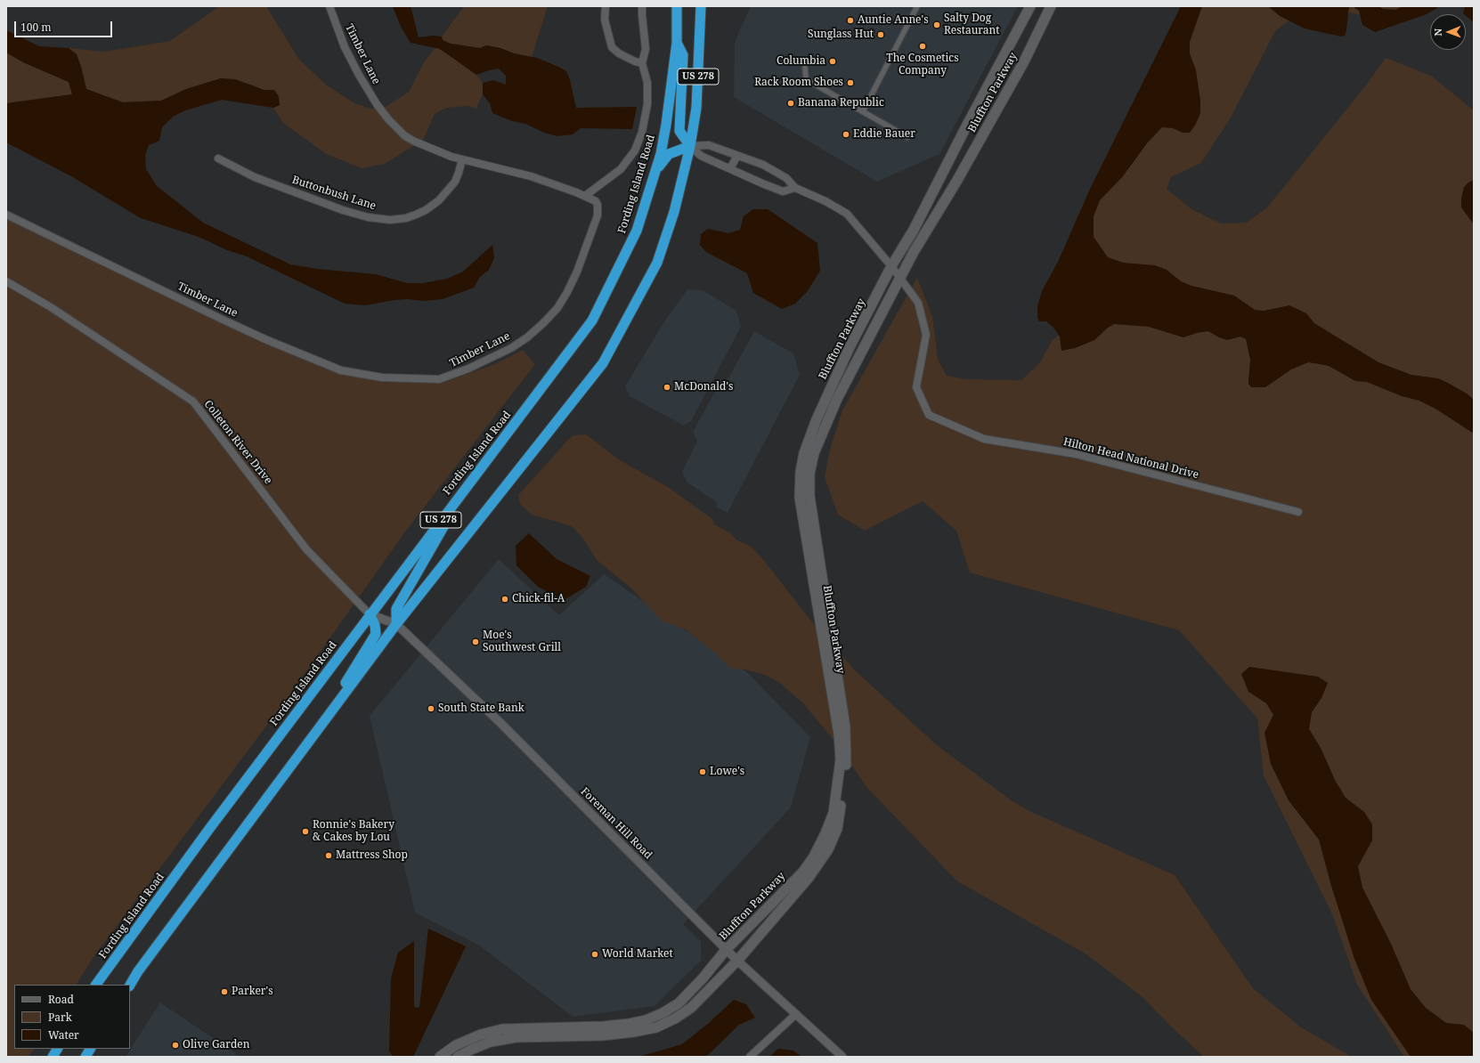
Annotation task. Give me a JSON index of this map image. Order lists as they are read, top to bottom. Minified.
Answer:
{"streets":{"highway":["US 278","Fording Island Road"],"main road":["Bluffton Parkway"],"street":["Timber Lane","Buttonbush Lane","Colleton River Drive","Hilton Head National Drive","Foreman Hill Road"]},"crossings":[["Timber Lane","Buttonbush Lane"],["US 278","Hilton Head National Drive"],["US 278","Foreman Hill Road"],["Bluffton Parkway","Hilton Head National Drive"],["Bluffton Parkway","Foreman Hill Road"],["Fording Island Road","Colleton River Drive"],["Fording Island Road","Foreman Hill Road"],["Colleton River Drive","Foreman Hill Road"]],"places":["Auntie Anne's","Salty Dog Restaurant","Sunglass Hut","The Cosmetics Company","Columbia","Rack Room Shoes","Banana Republic","Eddie Bauer","McDonald's","Chick-fil-A","Moe's Southwest Grill","South State Bank","Lowe's","Ronnie's Bakery & Cakes by Lou","Mattress Shop","World Market","Parker's","Olive Garden"],"legend":["Road","Park","Water"],"scale_bar":"100 m","north":"left"}
